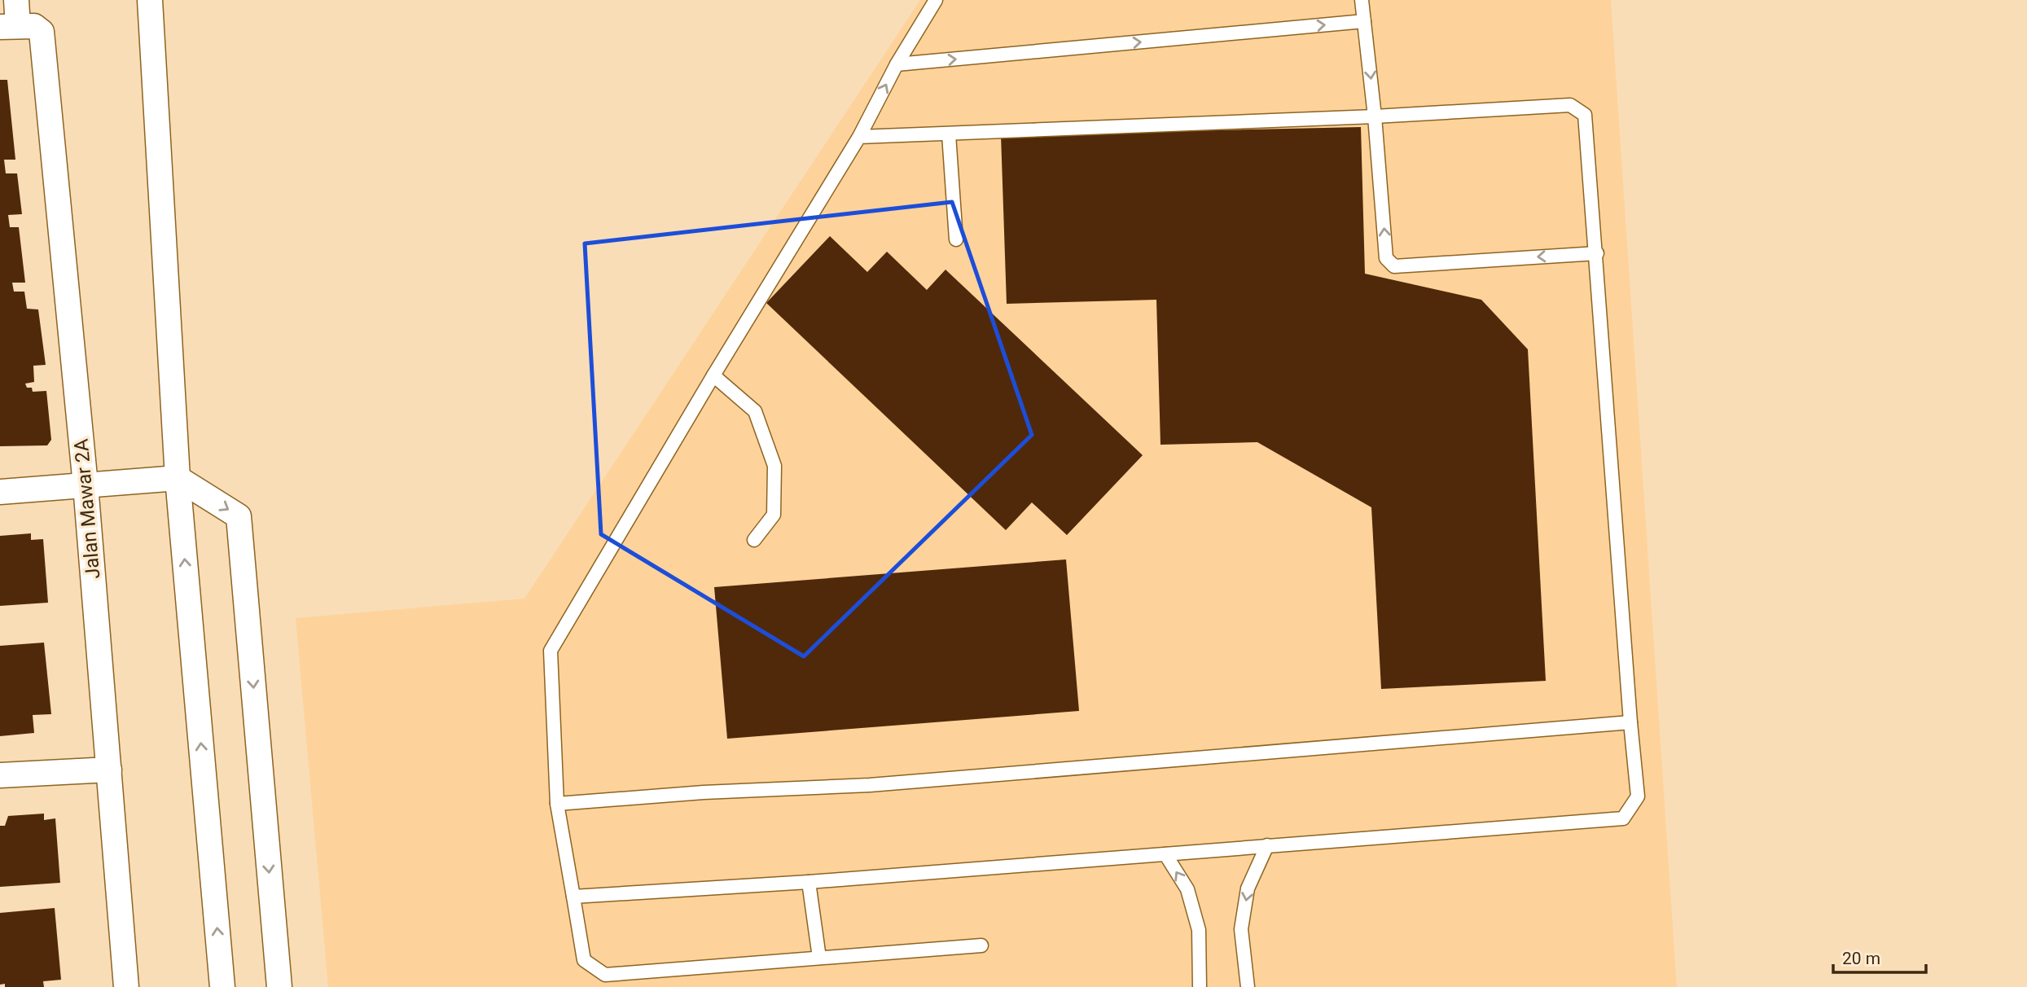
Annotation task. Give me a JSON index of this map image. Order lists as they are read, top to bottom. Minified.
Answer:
{"streets":{"street":["Jalan Mawar 2A"]},"scale_bar":"20 m"}
